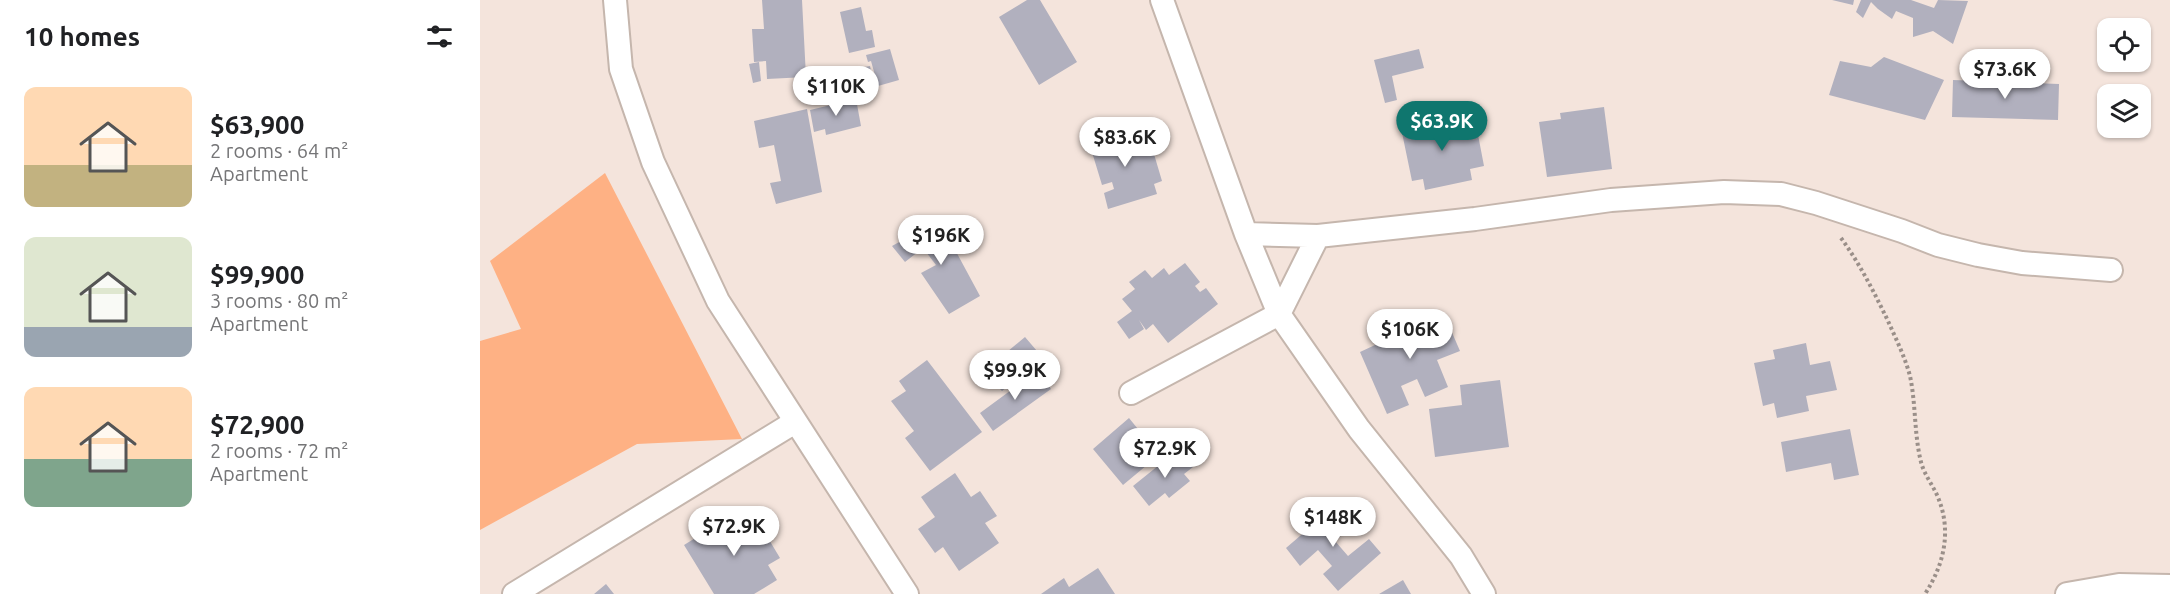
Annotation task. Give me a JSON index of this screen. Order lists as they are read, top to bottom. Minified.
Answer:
{"page":{"heading":"10 homes","price":["$73.6K","$110K","$63.9K","$83.6K","$196K","$106K","$99.9K","$72.9K","$148K","$72.9K"],"list":[{"name":"$63,900","note":"2 rooms · 64 m² · Apartment"},{"name":"$99,900","note":"3 rooms · 80 m² · Apartment"},{"name":"$72,900","note":"2 rooms · 72 m² · Apartment"}]}}
